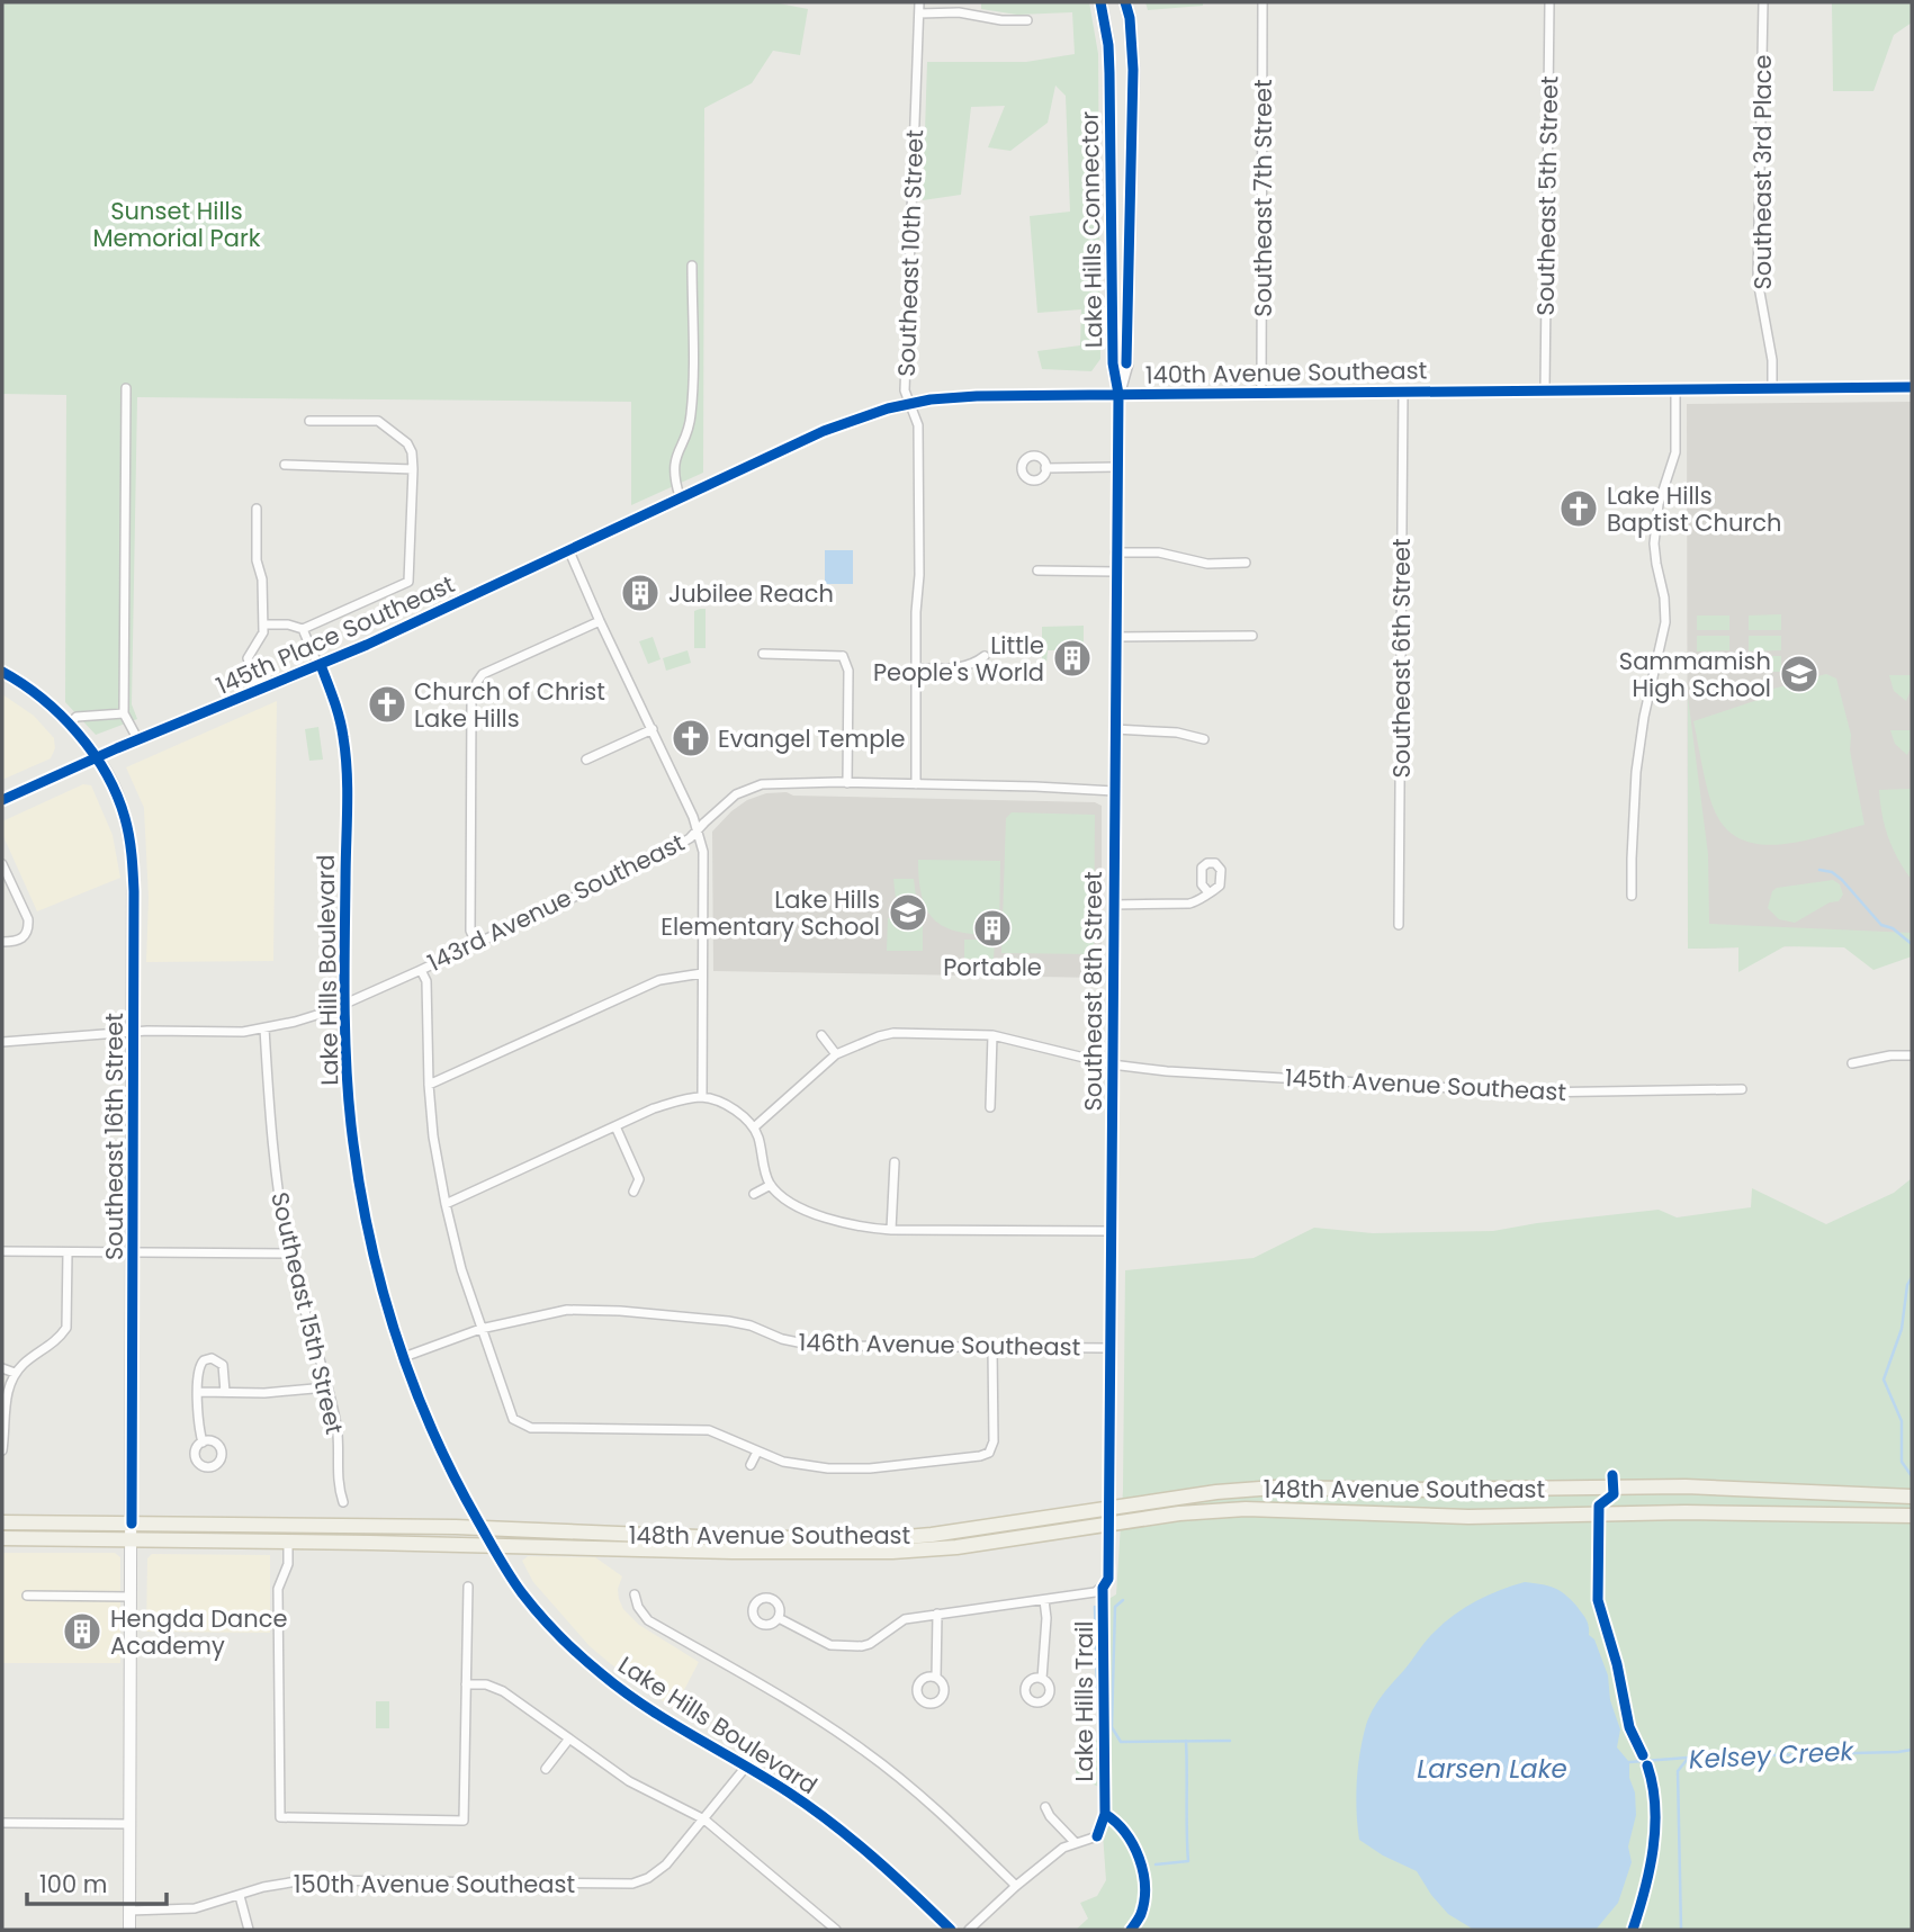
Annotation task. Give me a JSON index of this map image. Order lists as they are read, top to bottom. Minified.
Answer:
{"streets":{"main road":["Lake Hills Connector","148th Avenue Southeast"],"street":["Southeast 3rd Place","Southeast 5th Street","Southeast 7th Street","Southeast 10th Street","140th Avenue Southeast","145th Place Southeast","Southeast 6th Street","143rd Avenue Southeast","Lake Hills Boulevard","Southeast 8th Street","145th Avenue Southeast","Southeast 16th Street","Southeast 15th Street","146th Avenue Southeast","150th Avenue Southeast"],"cycle path":["Lake Hills Trail"]},"crossings":[["Southeast 3rd Place","140th Avenue Southeast"],["Southeast 5th Street","140th Avenue Southeast"],["Southeast 7th Street","140th Avenue Southeast"],["Lake Hills Connector","140th Avenue Southeast"],["Lake Hills Connector","Southeast 8th Street"],["Southeast 10th Street","140th Avenue Southeast"],["Southeast 10th Street","143rd Avenue Southeast"],["140th Avenue Southeast","145th Place Southeast"],["140th Avenue Southeast","Southeast 6th Street"],["140th Avenue Southeast","Southeast 8th Street"],["145th Place Southeast","Lake Hills Boulevard"],["145th Place Southeast","Southeast 16th Street"],["143rd Avenue Southeast","Lake Hills Boulevard"],["143rd Avenue Southeast","Southeast 8th Street"],["143rd Avenue Southeast","Southeast 16th Street"],["143rd Avenue Southeast","Southeast 15th Street"],["Lake Hills Boulevard","146th Avenue Southeast"],["Lake Hills Boulevard","148th Avenue Southeast"],["Southeast 8th Street","145th Avenue Southeast"],["Southeast 8th Street","146th Avenue Southeast"],["Southeast 8th Street","148th Avenue Southeast"],["Southeast 16th Street","148th Avenue Southeast"],["Southeast 16th Street","150th Avenue Southeast"]],"water":["Kelsey Creek","Larsen Lake"],"parks":["Sunset Hills Memorial Park"],"places":{"church":["Lake Hills Baptist Church","Church of Christ Lake Hills","Evangel Temple"],"building":["Jubilee Reach","Little People's World","Portable","Hengda Dance Academy"],"school or university":["Sammamish High School","Lake Hills Elementary School"]},"scale_bar":"100 m"}
